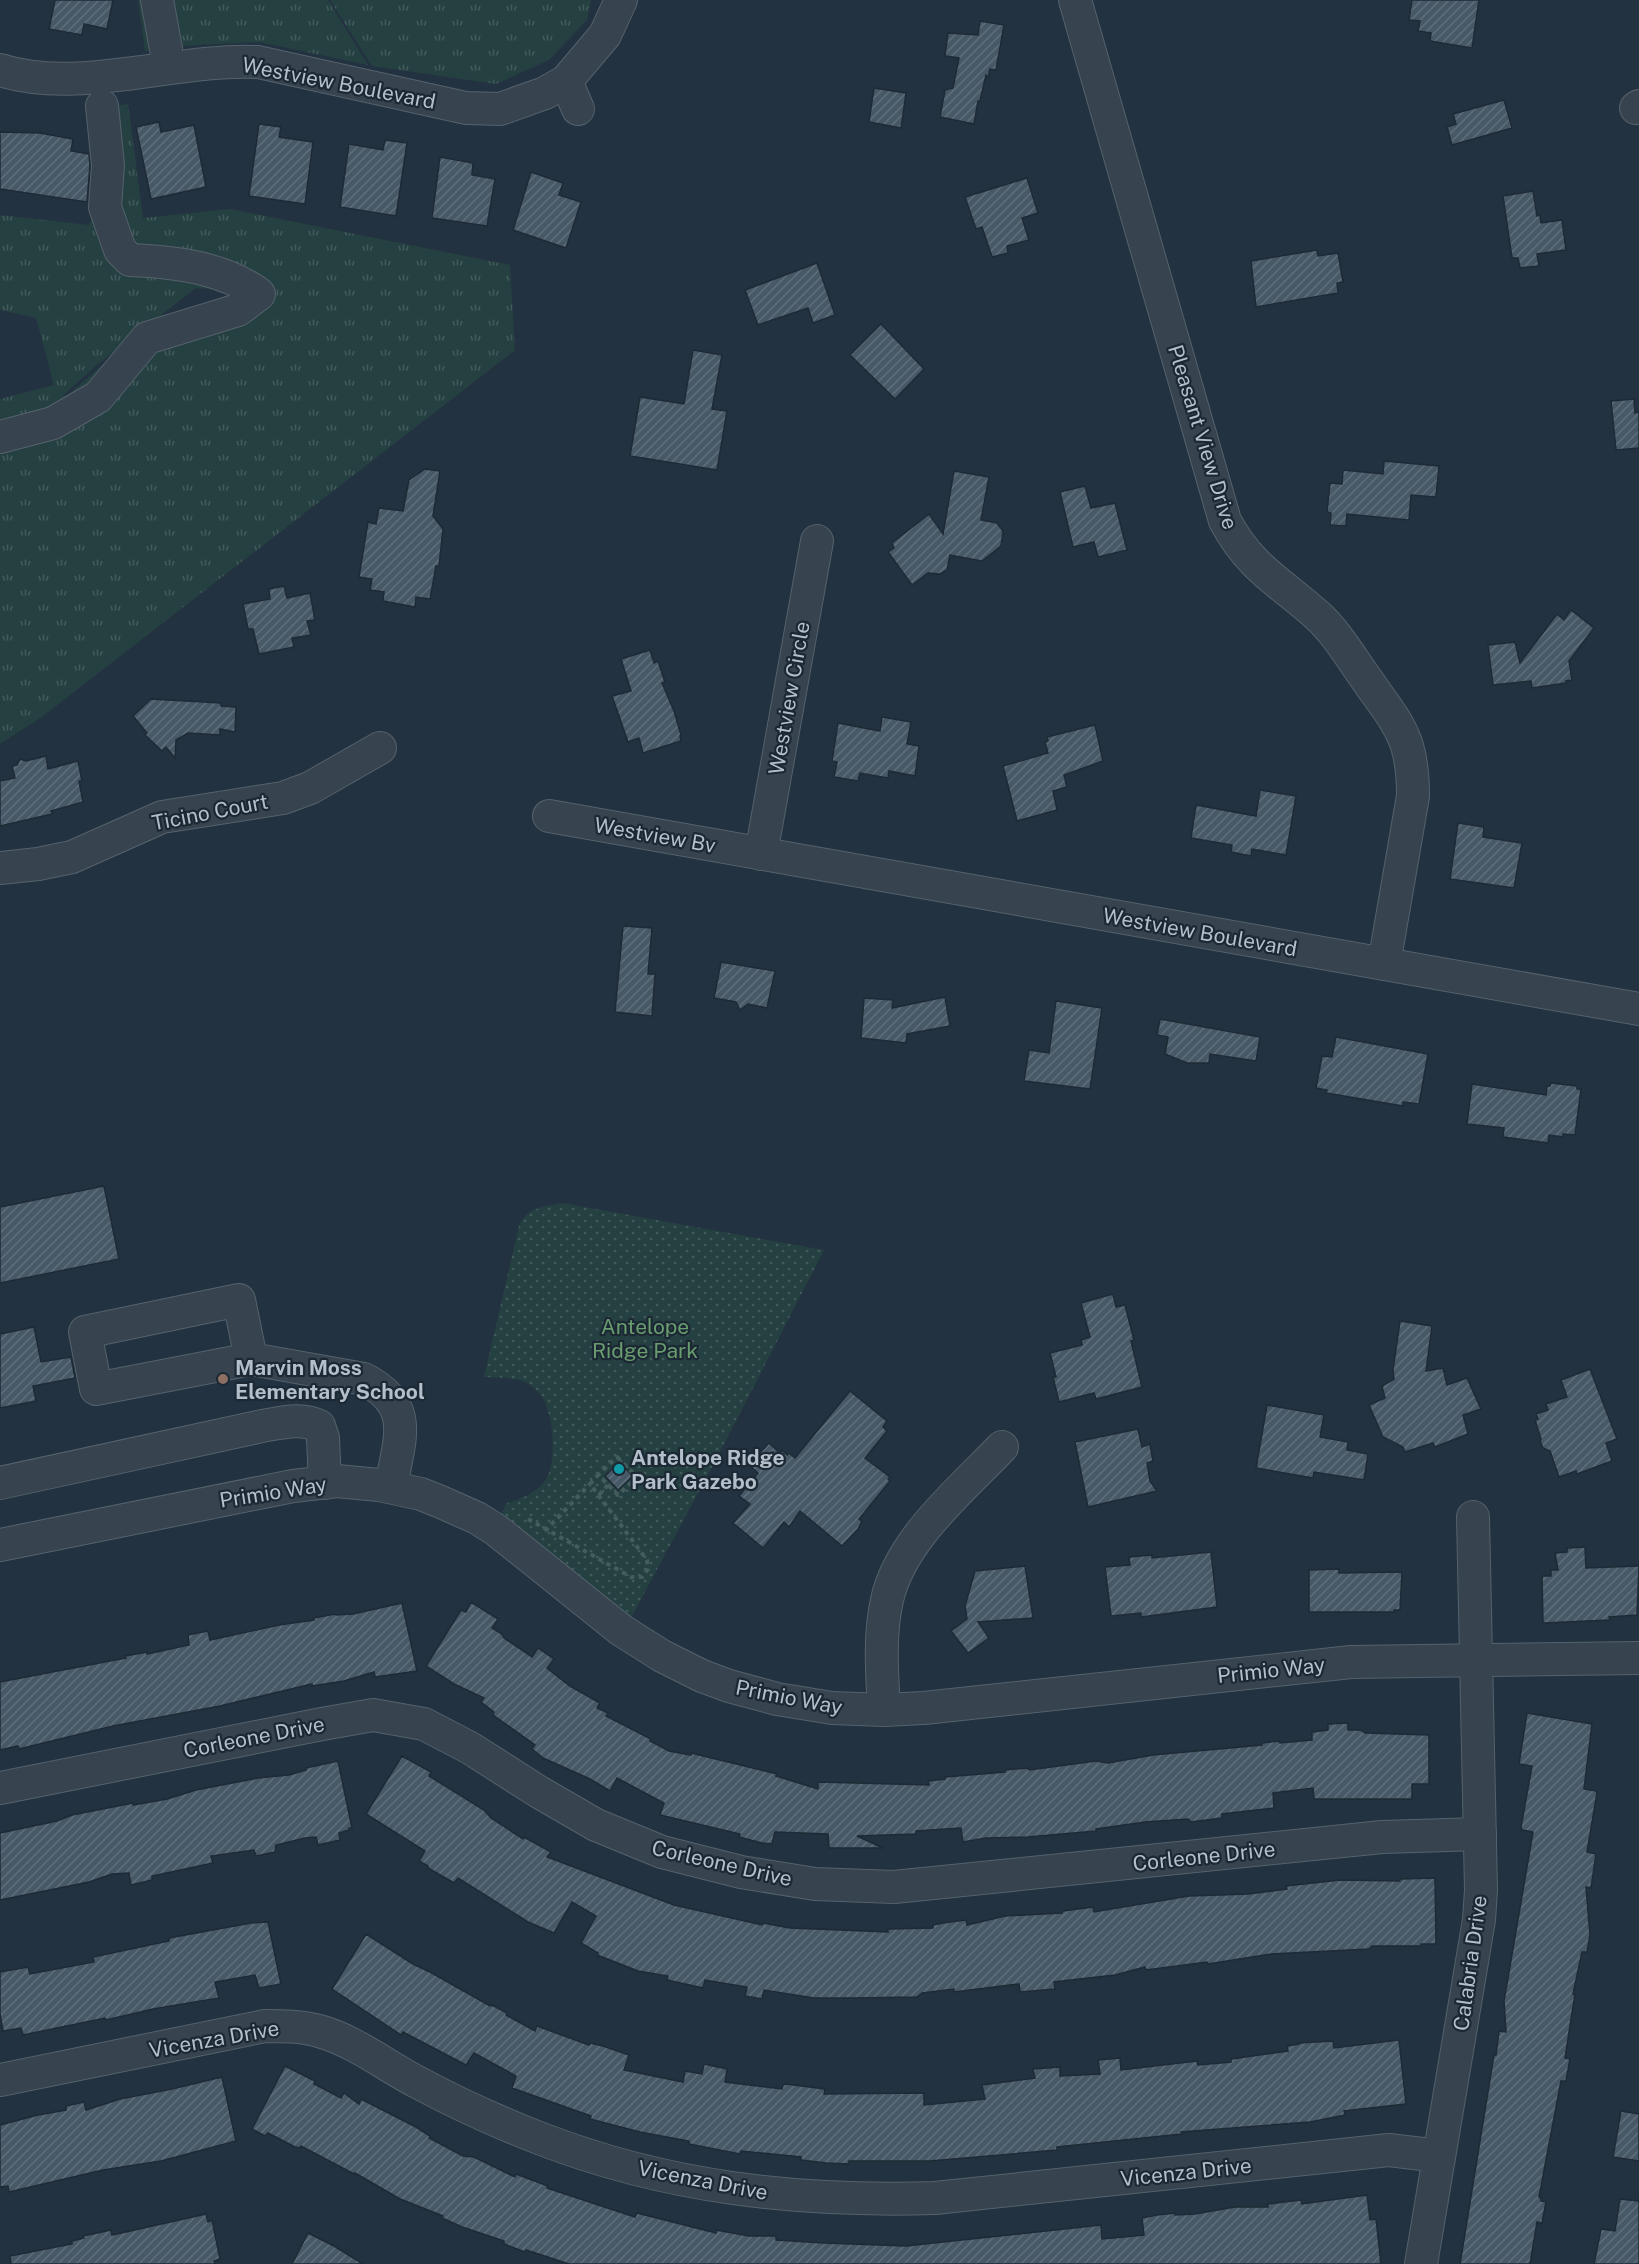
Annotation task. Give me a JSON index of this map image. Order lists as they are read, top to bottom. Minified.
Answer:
{"streets":{"street":["Westview Boulevard","Pleasant View Drive","Westview Circle","Ticino Court","Westview Bv","Primio Way","Corleone Drive","Calabria Drive","Vicenza Drive"]},"crossings":[["Westview Boulevard","Pleasant View Drive"],["Westview Boulevard","Westview Circle"],["Westview Boulevard","Westview Bv"],["Westview Circle","Westview Bv"],["Primio Way","Calabria Drive"],["Corleone Drive","Calabria Drive"],["Calabria Drive","Vicenza Drive"]],"parks":["Antelope Ridge Park"],"places":["Marvin Moss Elementary School","Antelope Ridge Park Gazebo"]}
